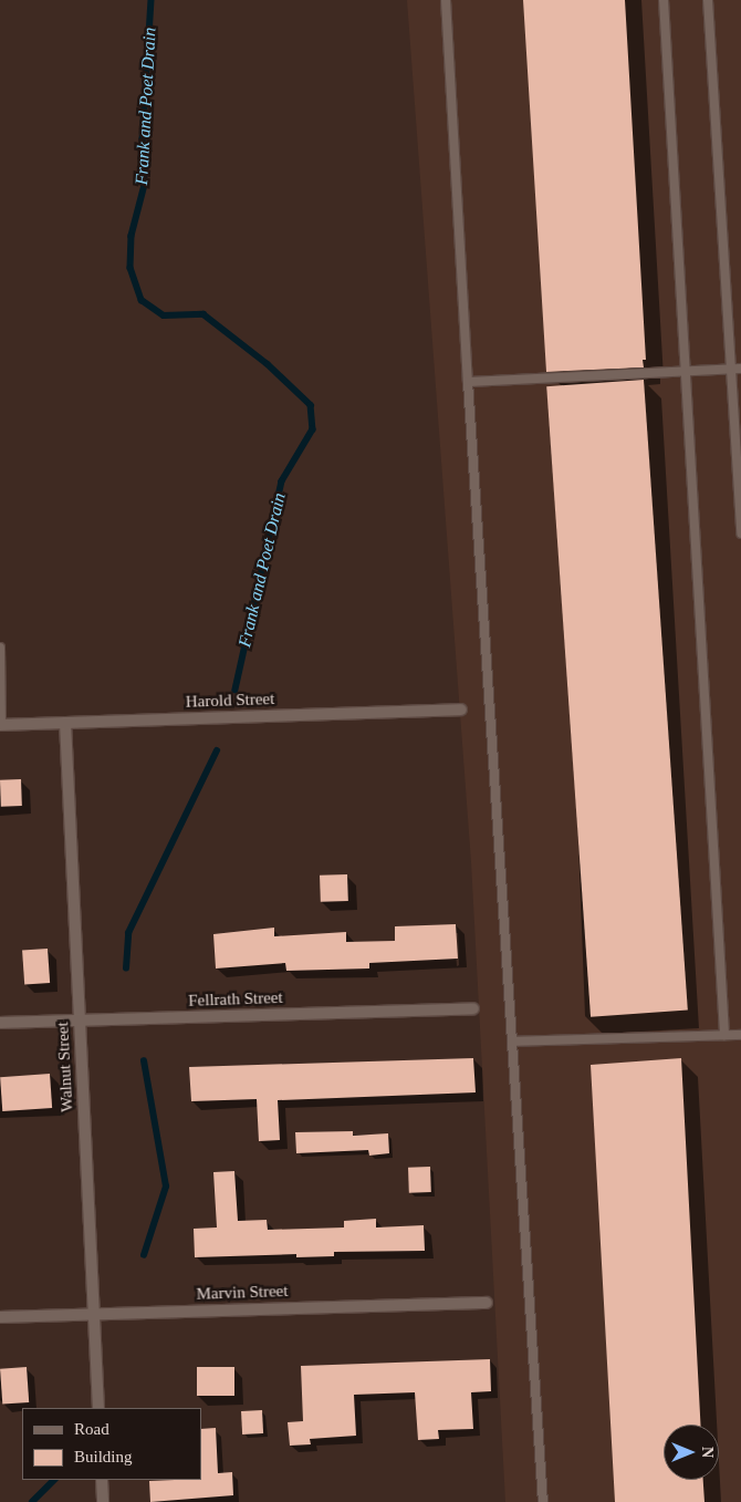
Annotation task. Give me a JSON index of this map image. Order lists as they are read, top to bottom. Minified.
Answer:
{"streets":{"street":["Harold Street","Fellrath Street","Walnut Street","Marvin Street"]},"crossings":[["Harold Street","Walnut Street"],["Fellrath Street","Walnut Street"],["Walnut Street","Marvin Street"]],"water":["Frank and Poet Drain"],"legend":["Road","Building"],"north":"right"}
